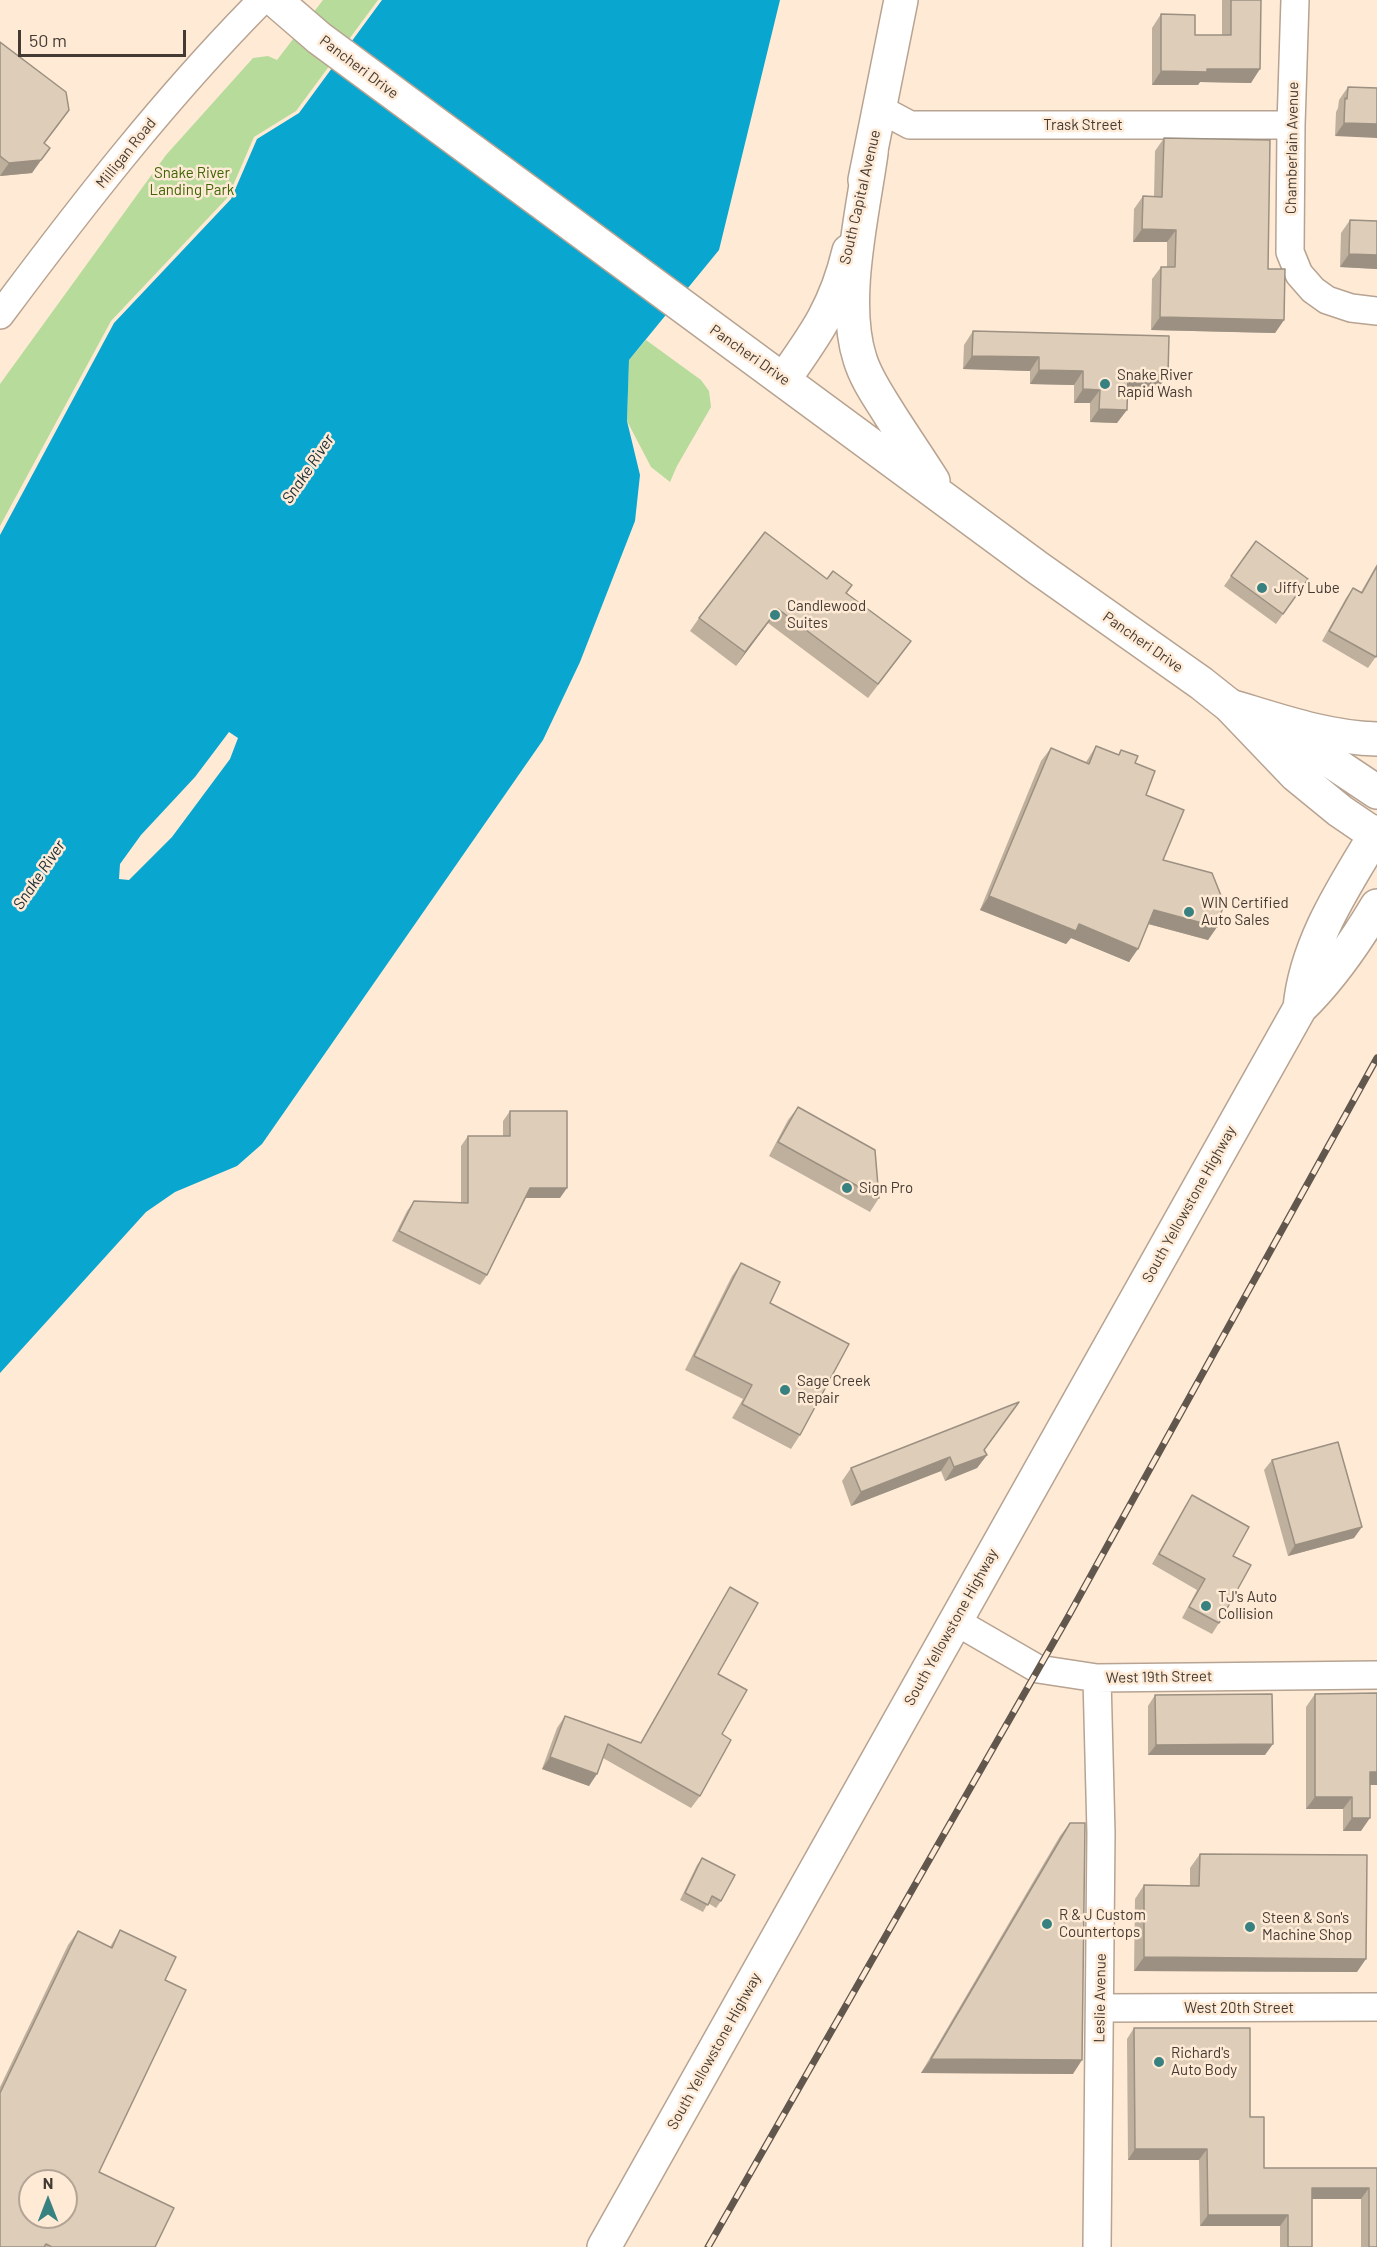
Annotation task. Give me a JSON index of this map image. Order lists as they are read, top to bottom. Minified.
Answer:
{"streets":{"main road":["Pancheri Drive","South Capital Avenue","South Yellowstone Highway"],"street":["Trask Street","Chamberlain Avenue","Milligan Road","West 19th Street","Leslie Avenue","West 20th Street"]},"crossings":[["Pancheri Drive","South Capital Avenue"],["Pancheri Drive","South Yellowstone Highway"],["Trask Street","Chamberlain Avenue"],["Trask Street","South Capital Avenue"],["South Yellowstone Highway","West 19th Street"],["West 19th Street","Leslie Avenue"],["Leslie Avenue","West 20th Street"]],"water":["Snake River"],"parks":["Snake River Landing Park"],"places":["Snake River Rapid Wash","Jiffy Lube","Candlewood Suites","WIN Certified Auto Sales","Sign Pro","Sage Creek Repair","TJ's Auto Collision","R & J Custom Countertops","Steen & Son's Machine Shop","Richard's Auto Body"],"scale_bar":"50 m","north":"top"}
